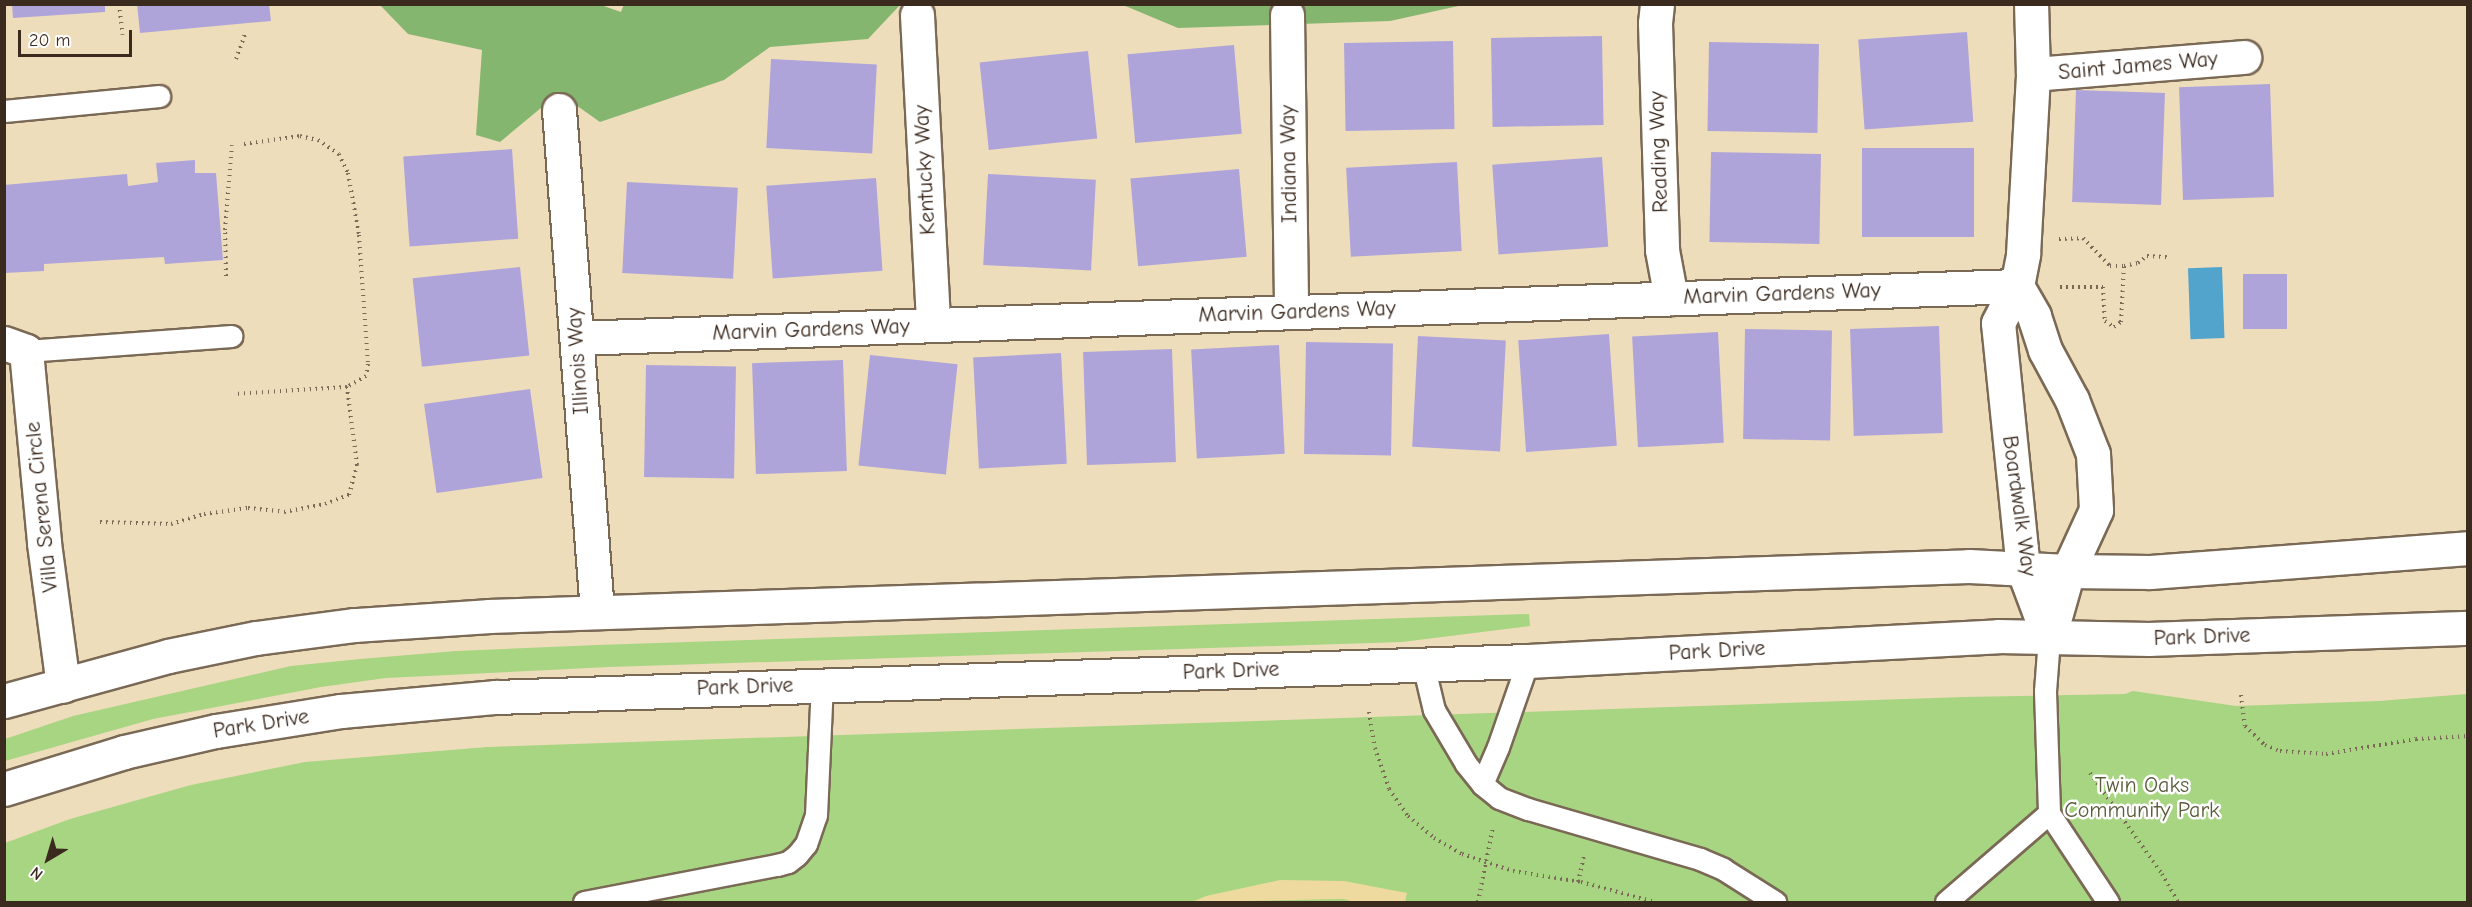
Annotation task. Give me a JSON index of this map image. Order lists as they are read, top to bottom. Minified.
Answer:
{"streets":{"main road":["Saint James Way","Reading Way","Indiana Way","Kentucky Way","Marvin Gardens Way","Illinois Way","Boardwalk Way","Villa Serena Circle","Park Drive"]},"crossings":[["Saint James Way","Boardwalk Way"],["Reading Way","Marvin Gardens Way"],["Indiana Way","Marvin Gardens Way"],["Kentucky Way","Marvin Gardens Way"],["Marvin Gardens Way","Illinois Way"],["Marvin Gardens Way","Boardwalk Way"],["Boardwalk Way","Park Drive"]],"parks":["Twin Oaks Community Park"],"scale_bar":"20 m","north":"bottom left"}
